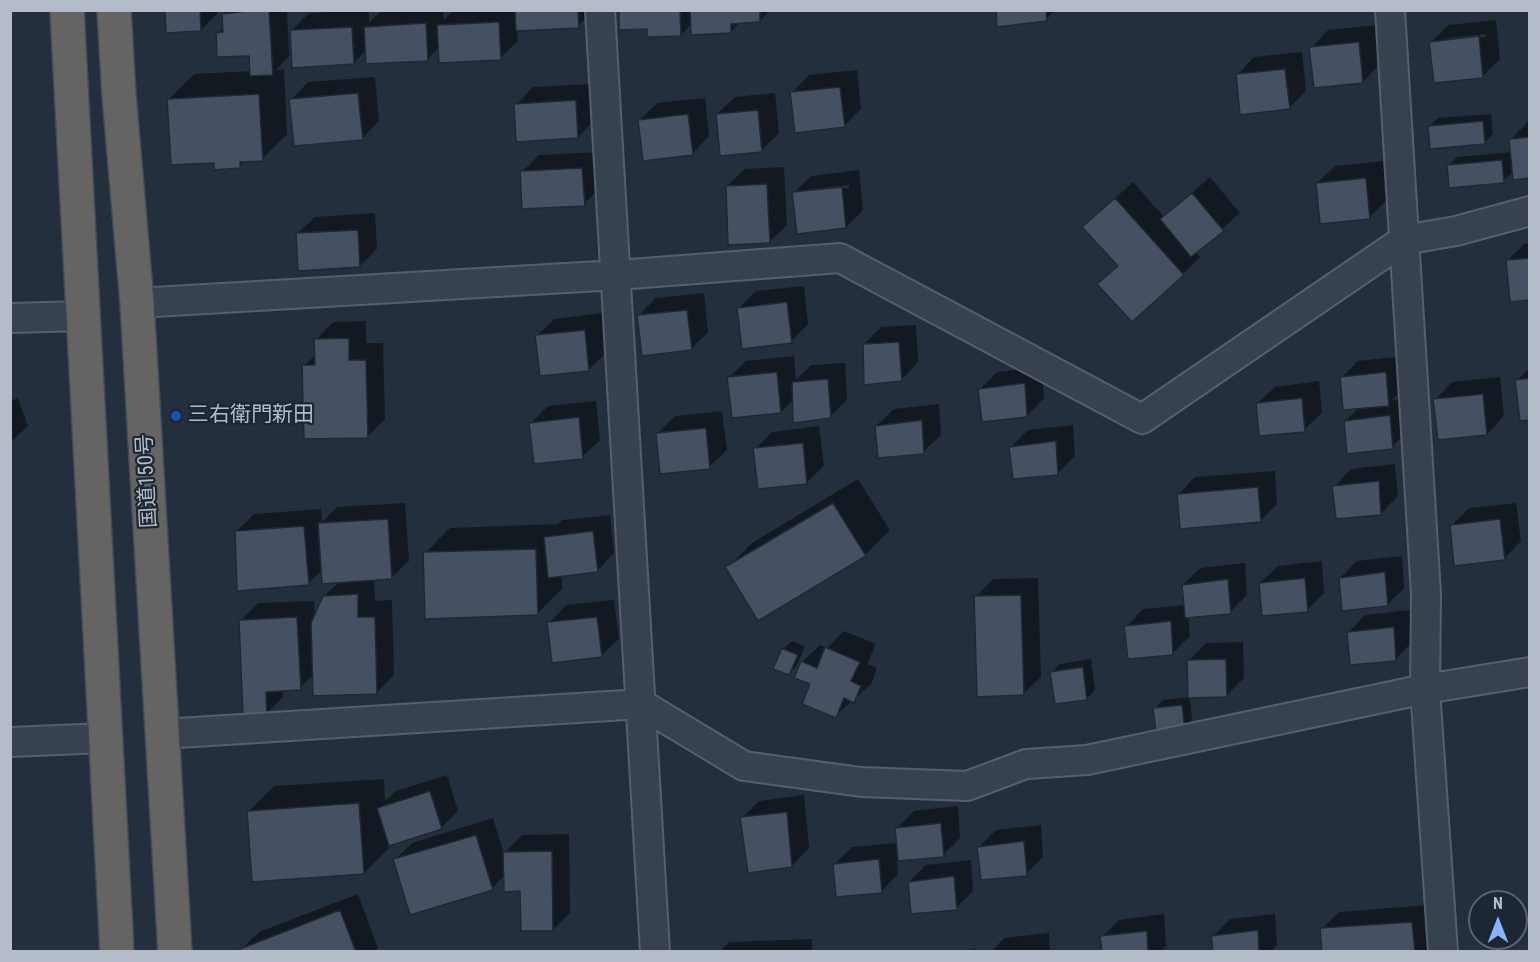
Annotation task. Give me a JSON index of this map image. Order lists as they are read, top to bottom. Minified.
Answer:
{"streets":{"highway":["国道150号"]},"places":["三右衛門新田"],"north":"top"}
